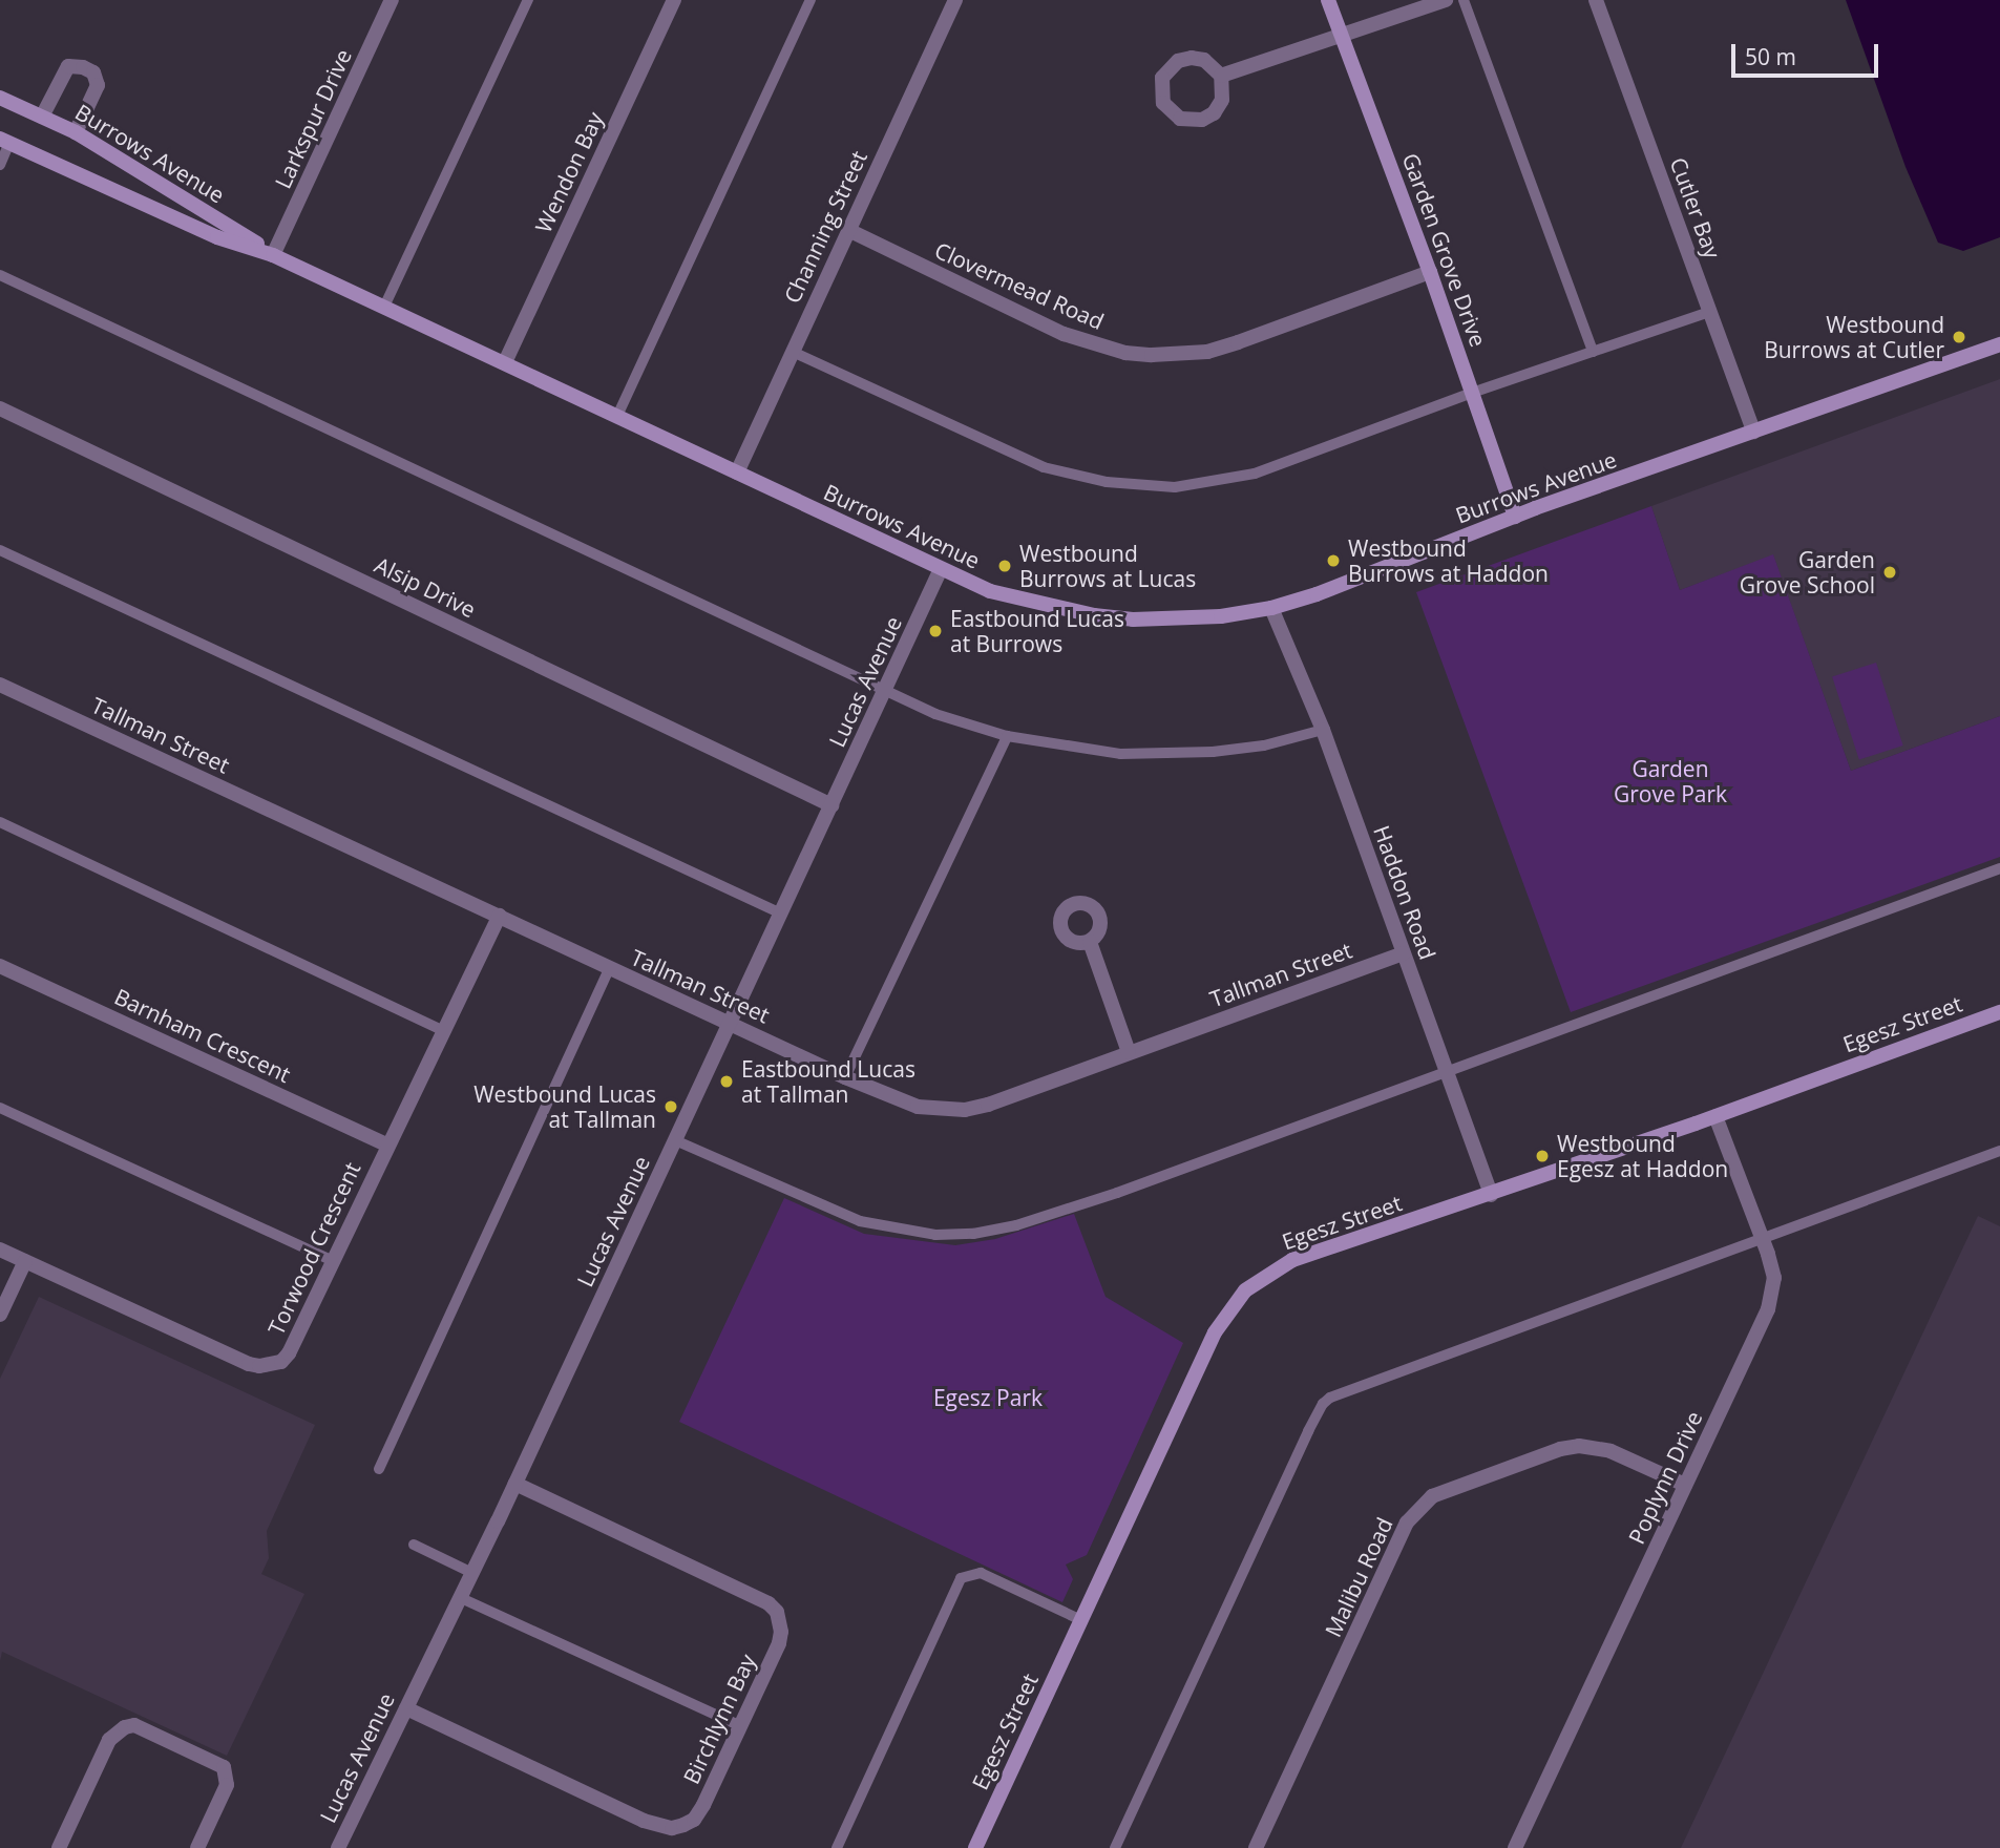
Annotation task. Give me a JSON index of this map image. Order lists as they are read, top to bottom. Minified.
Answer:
{"streets":{"street":["Larkspur Drive","Burrows Avenue","Wendon Bay","Cutler Bay","Channing Street","Garden Grove Drive","Clovermead Road","Alsip Drive","Lucas Avenue","Tallman Street","Haddon Road","Egesz Street","Barnham Crescent","Torwood Crescent","Poplynn Drive","Malibu Road","Birchlynn Bay"]},"crossings":[["Larkspur Drive","Burrows Avenue"],["Burrows Avenue","Wendon Bay"],["Burrows Avenue","Cutler Bay"],["Burrows Avenue","Channing Street"],["Burrows Avenue","Garden Grove Drive"],["Burrows Avenue","Lucas Avenue"],["Burrows Avenue","Haddon Road"],["Channing Street","Clovermead Road"],["Garden Grove Drive","Clovermead Road"],["Alsip Drive","Lucas Avenue"],["Lucas Avenue","Tallman Street"],["Lucas Avenue","Birchlynn Bay"],["Tallman Street","Haddon Road"],["Tallman Street","Torwood Crescent"],["Haddon Road","Egesz Street"],["Egesz Street","Poplynn Drive"],["Barnham Crescent","Torwood Crescent"],["Poplynn Drive","Malibu Road"]],"parks":["Garden Grove Park","Egesz Park"],"places":["Westbound Burrows at Cutler","Westbound Burrows at Haddon","Westbound Burrows at Lucas","Garden Grove School","Eastbound Lucas at Burrows","Eastbound Lucas at Tallman","Westbound Lucas at Tallman","Westbound Egesz at Haddon"],"scale_bar":"50 m"}
